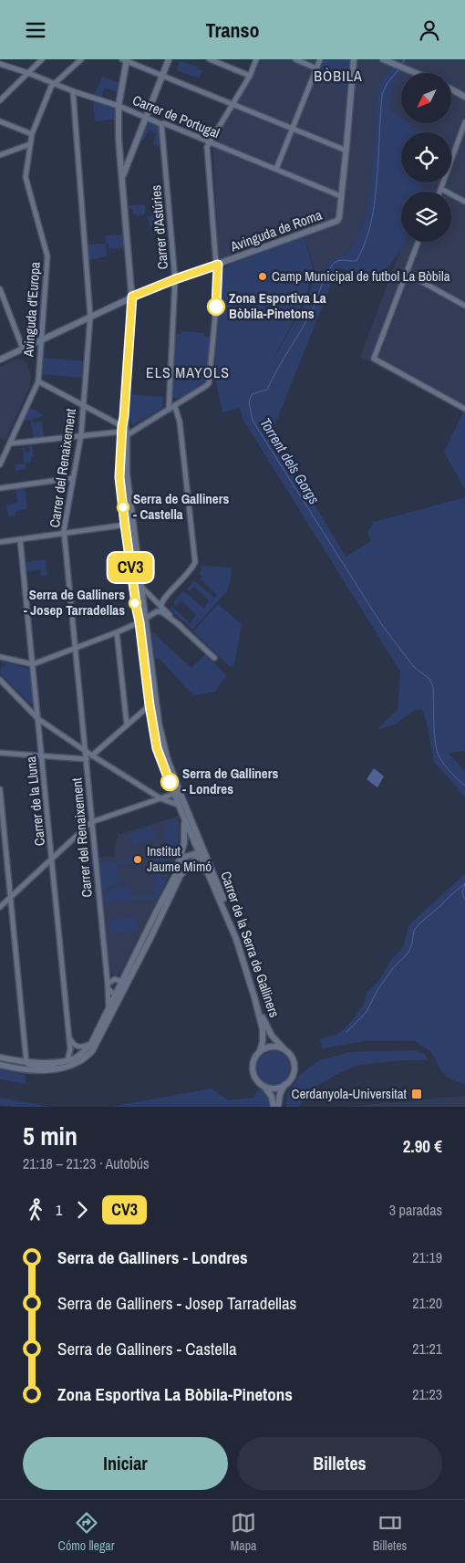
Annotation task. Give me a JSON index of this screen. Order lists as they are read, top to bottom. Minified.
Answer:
{"streets":{"street":["Carrer de Portugal","Carrer d'Astúries","Avinguda de Roma","Avinguda d'Europa","Carrer del Renaixement","Carrer de la Lluna","Carrer de la Serra de Galliners"]},"crossings":[["Carrer de Portugal","Carrer d'Astúries"],["Carrer de Portugal","Avinguda de Roma"],["Carrer de Portugal","Avinguda d'Europa"],["Carrer de Portugal","Carrer del Renaixement"],["Carrer de Portugal","Carrer de la Serra de Galliners"],["Carrer d'Astúries","Avinguda de Roma"],["Avinguda de Roma","Avinguda d'Europa"],["Avinguda de Roma","Carrer del Renaixement"],["Avinguda de Roma","Carrer de la Serra de Galliners"]],"districts":["BÒBILA","ELS MAYOLS"],"water":["Torrent dels Gorgs"],"places":{"other":["Camp Municipal de futbol La Bòbila","Zona Esportiva La Bòbila-Pinetons","Serra de Galliners - Castella","Serra de Galliners - Josep Tarradellas","Serra de Galliners - Londres","Institut Jaume Mimó"],"transit":["Cerdanyola-Universitat"]},"lines":["bus line CV3"],"north":"bottom left","page":{"header":"Transo","on_map":"CV3","heading":["5 min","21:18 – 21:23 · Autobús","2.90 €"],"legs":["1","CV3","3 paradas"],"list":[{"name":"Serra de Galliners - Londres","value":"21:19"},{"name":"Serra de Galliners - Josep Tarradellas","value":"21:20"},{"name":"Serra de Galliners - Castella","value":"21:21"},{"name":"Zona Esportiva La Bòbila-Pinetons","value":"21:23"}],"buttons":["Iniciar","Billetes"],"tabs":["Cómo llegar","Mapa","Billetes"]}}
